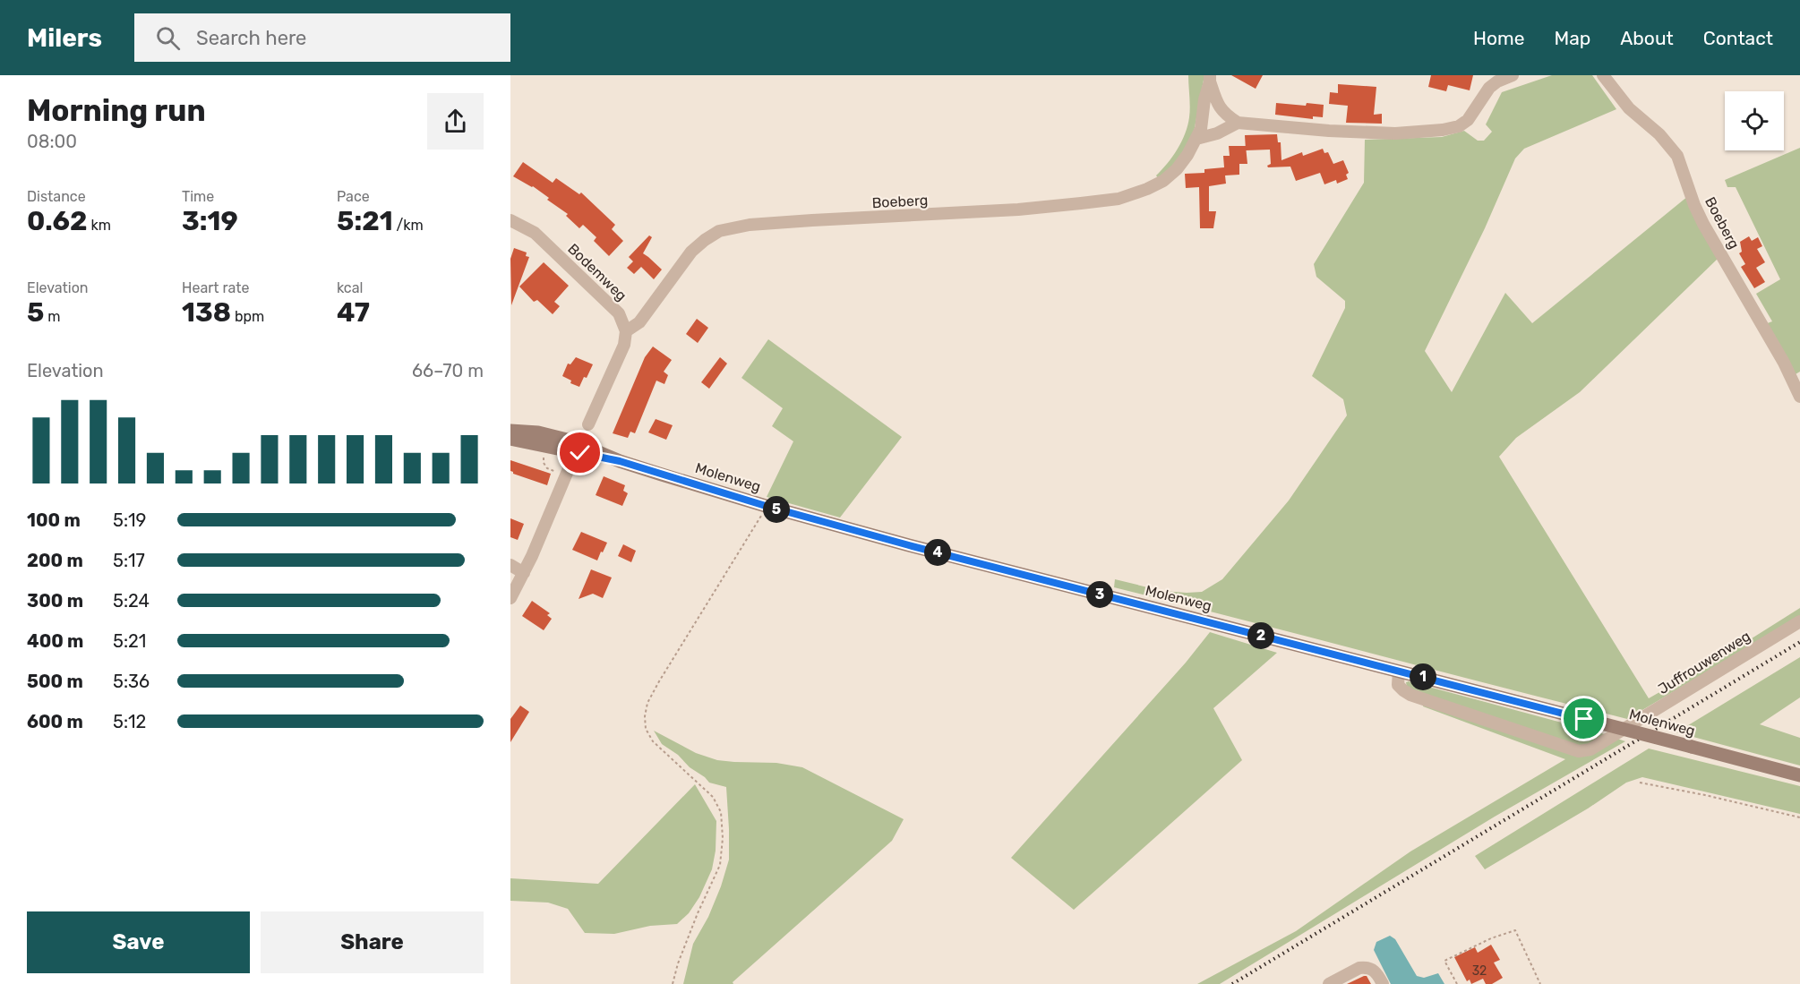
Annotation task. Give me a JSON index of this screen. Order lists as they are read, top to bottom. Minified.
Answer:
{"streets":{"main road":["Molenweg"],"street":["Boeberg","Bodemweg","Juffrouwenweg"]},"crossings":[["Boeberg","Bodemweg"],["Molenweg","Juffrouwenweg"]],"house_numbers":["32"],"page":{"header":"Milers","search":"Search here","nav":["Home","Map","About","Contact"],"heading":["Morning run","08:00"],"stats":[["Distance","0.62 km"],["Time","3:19"],["Pace","5:21 /km"],["Elevation","5 m"],["Heart rate","138 bpm"],["kcal","47"]],"chart":["Elevation","66–70 m"],"pins":["5","4","3","2","1"],"list":[{"name":"100 m","note":"5:19"},{"name":"200 m","note":"5:17"},{"name":"300 m","note":"5:24"},{"name":"400 m","note":"5:21"},{"name":"500 m","note":"5:36"},{"name":"600 m","note":"5:12"}],"buttons":["Save","Share"]}}
